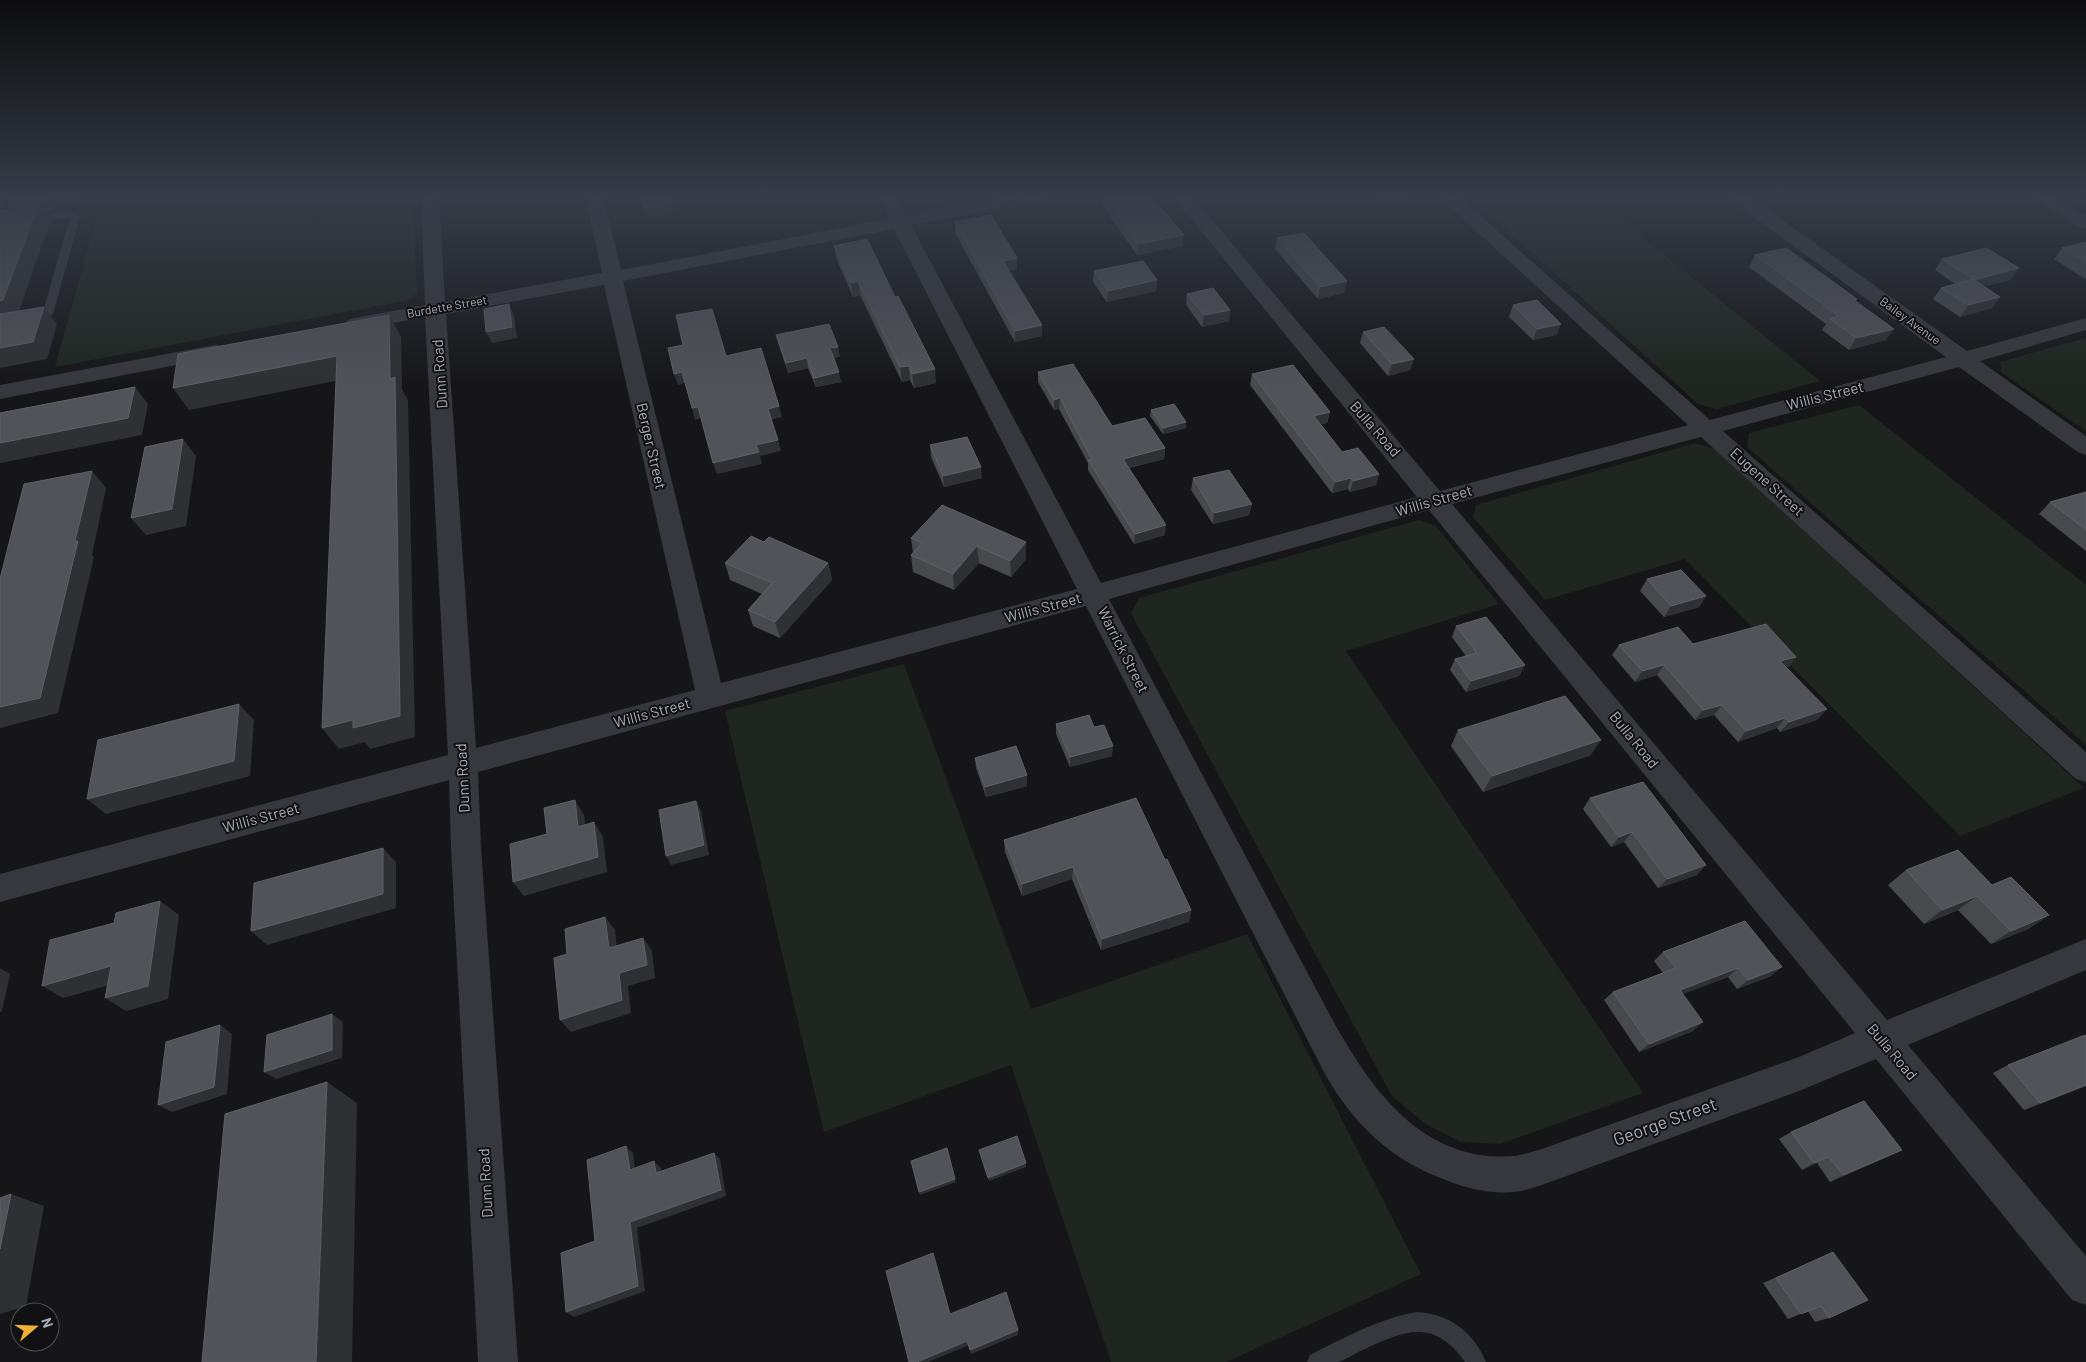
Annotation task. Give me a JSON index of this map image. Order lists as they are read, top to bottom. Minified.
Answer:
{"streets":{"street":["Burdette Street","Bailey Avenue","Dunn Road","Willis Street","Bulla Road","Berger Street","Eugene Street","Warrick Street","George Street"]},"crossings":[["Burdette Street","Dunn Road"],["Burdette Street","Berger Street"],["Bailey Avenue","Willis Street"],["Dunn Road","Willis Street"],["Willis Street","Bulla Road"],["Willis Street","Berger Street"],["Willis Street","Eugene Street"],["Willis Street","Warrick Street"],["Bulla Road","George Street"],["Warrick Street","George Street"]],"north":"right"}
